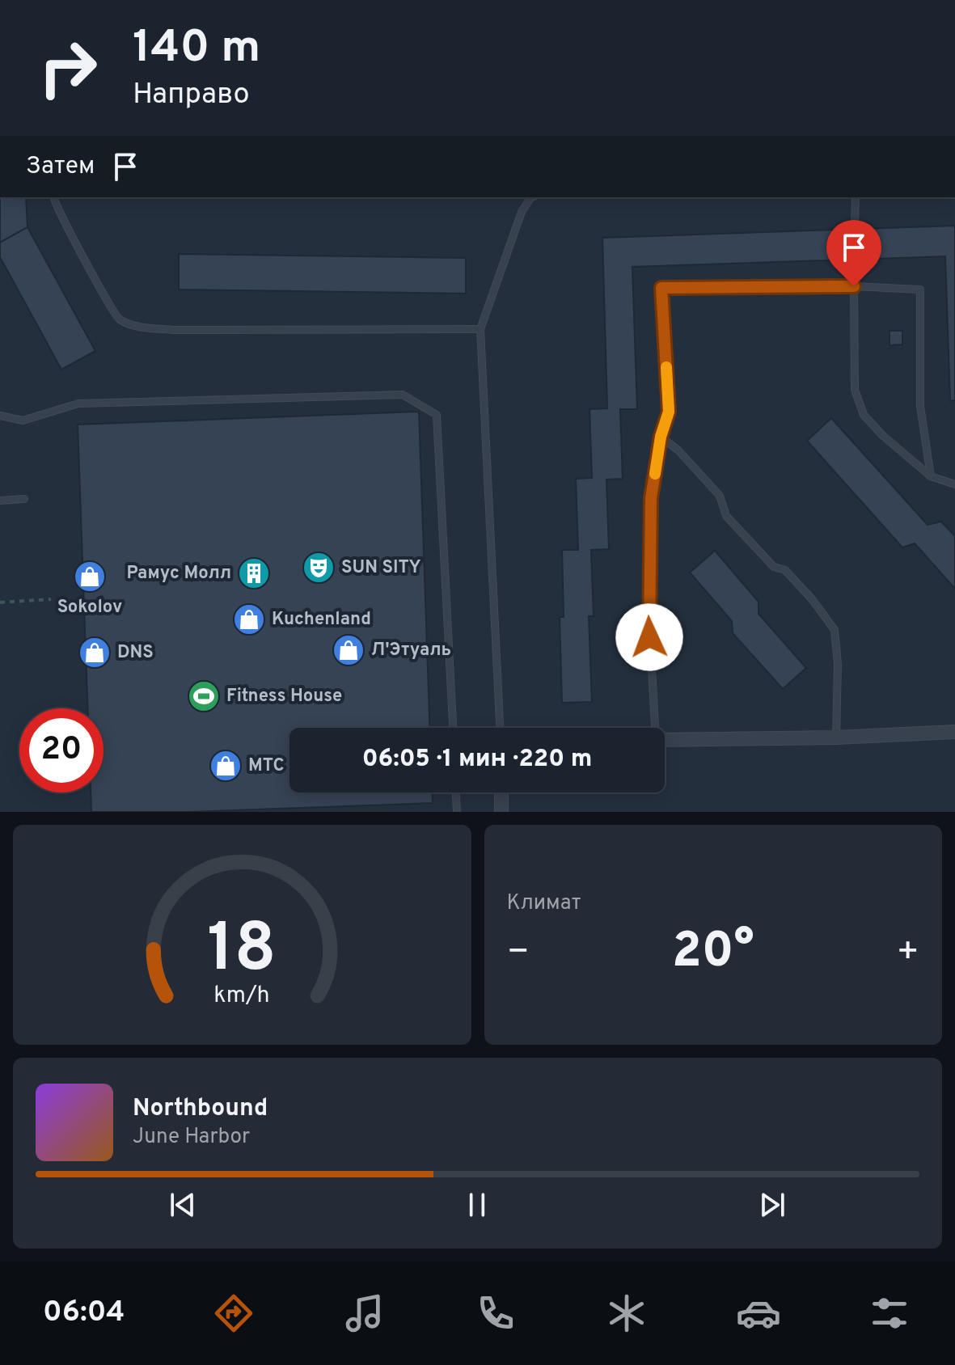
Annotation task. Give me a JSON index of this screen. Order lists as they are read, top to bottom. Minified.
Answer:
{"places":{"theatre":["SUN SITY"],"building":["Рамус Молл"],"shop":["Sokolov","Kuchenland","Л'Этуаль","DNS","МТС"],"sports":["Fitness House"]},"page":{"turn":["140 m","Направо"],"then":"Затем","limit":"20","trip":"06:05 · 1 мин · 220 m","tile":"Климат","heat":["−","20°","+"],"song":["Northbound","June Harbor"],"tabs":"06:04","gauge":["18","km/h"]}}
